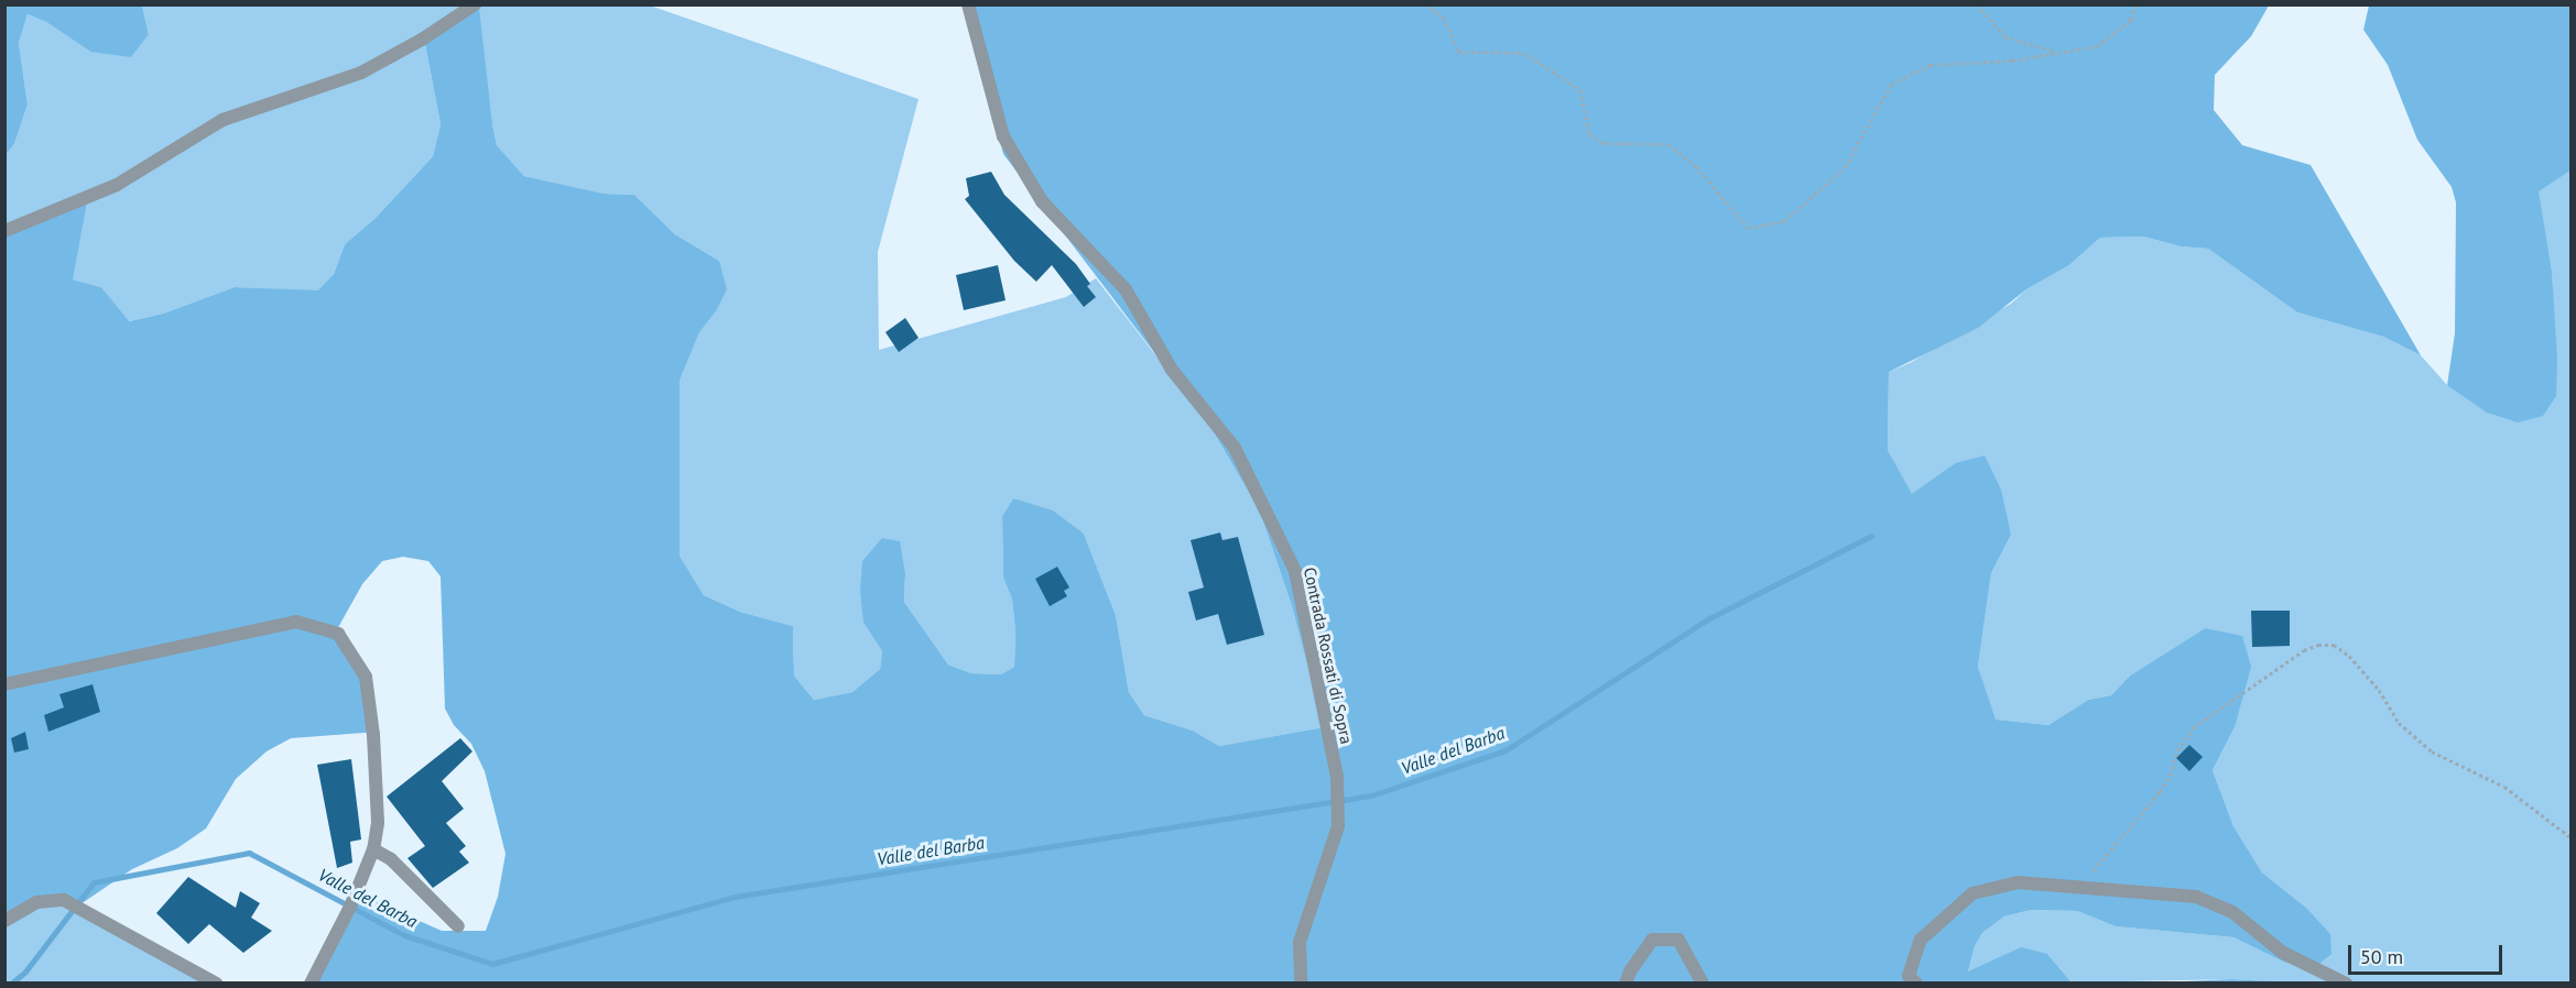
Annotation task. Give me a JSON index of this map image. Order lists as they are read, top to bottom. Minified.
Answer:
{"streets":{"street":["Contrada Rossati di Sopra"]},"water":["Valle del Barba"],"scale_bar":"50 m"}
